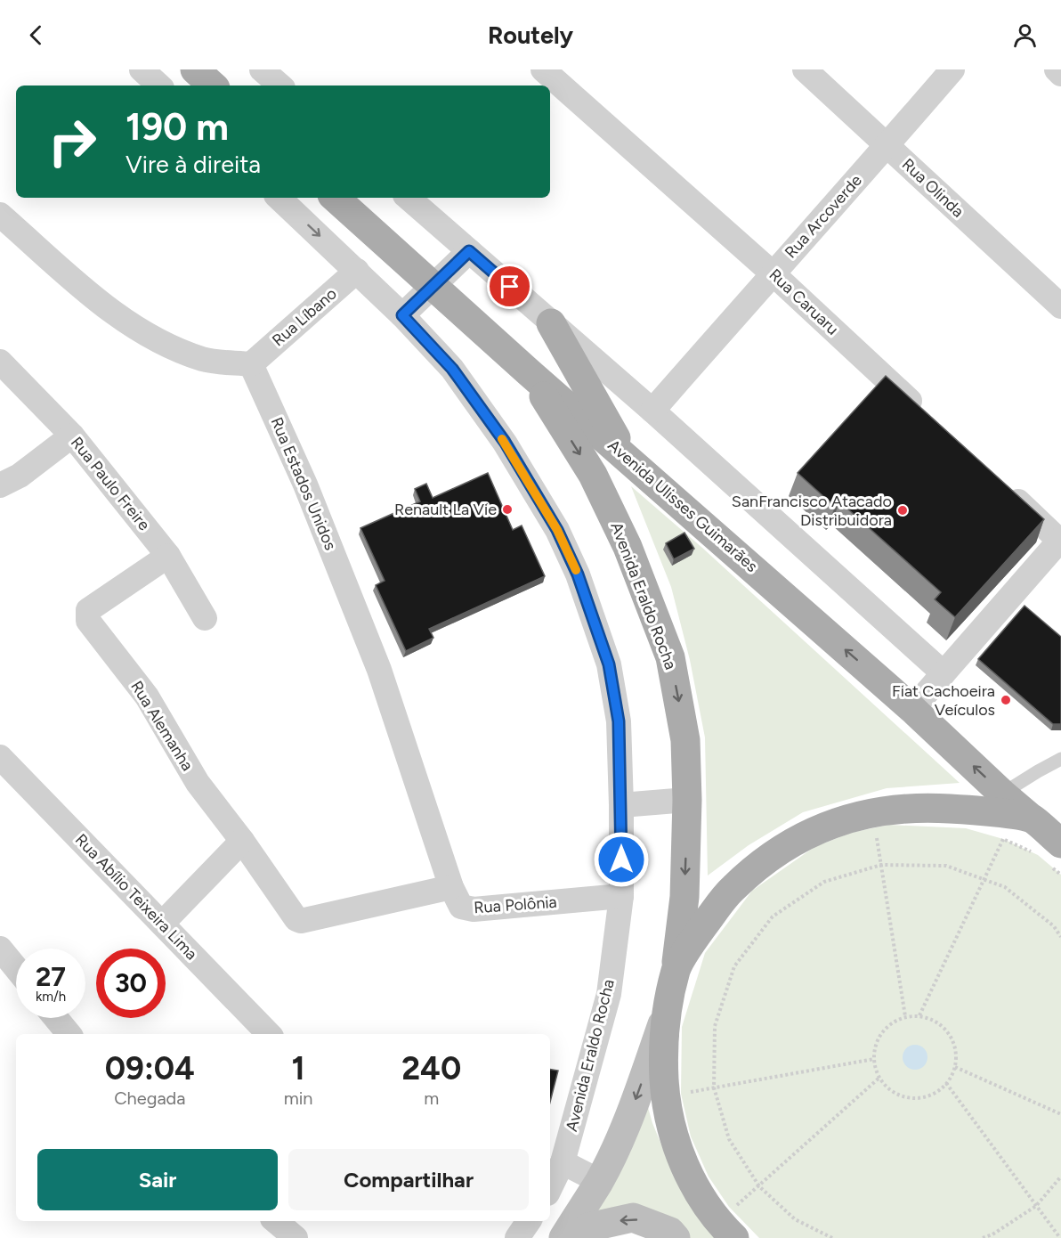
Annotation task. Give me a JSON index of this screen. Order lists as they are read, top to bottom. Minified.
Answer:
{"streets":{"main road":["Avenida Ulisses Guimarães","Avenida Eraldo Rocha"],"street":["Rua Olinda","Rua Arcoverde","Rua Caruaru","Rua Líbano","Rua Paulo Freire","Rua Estados Unidos","Rua Alemanha","Rua Abílio Teixeira Lima","Rua Polônia"]},"crossings":[["Rua Olinda","Rua Arcoverde"],["Rua Arcoverde","Rua Caruaru"],["Rua Líbano","Rua Estados Unidos"],["Rua Líbano","Avenida Eraldo Rocha"],["Rua Paulo Freire","Rua Alemanha"],["Rua Estados Unidos","Rua Alemanha"],["Rua Estados Unidos","Rua Polônia"],["Avenida Ulisses Guimarães","Avenida Eraldo Rocha"],["Avenida Eraldo Rocha","Rua Polônia"],["Rua Alemanha","Rua Polônia"]],"one_way":["Avenida Ulisses Guimarães"],"places":["Renault La Vie","SanFrancisco Atacado Distribuidora","Fiat Cachoeira Veículos"],"page":{"header":"Routely","turn":["190 m","Vire à direita"],"speed":"27 km/h","limit":"30","eta":["09:04","Chegada","1","min","240","m"],"buttons":["Sair","Compartilhar"]}}
